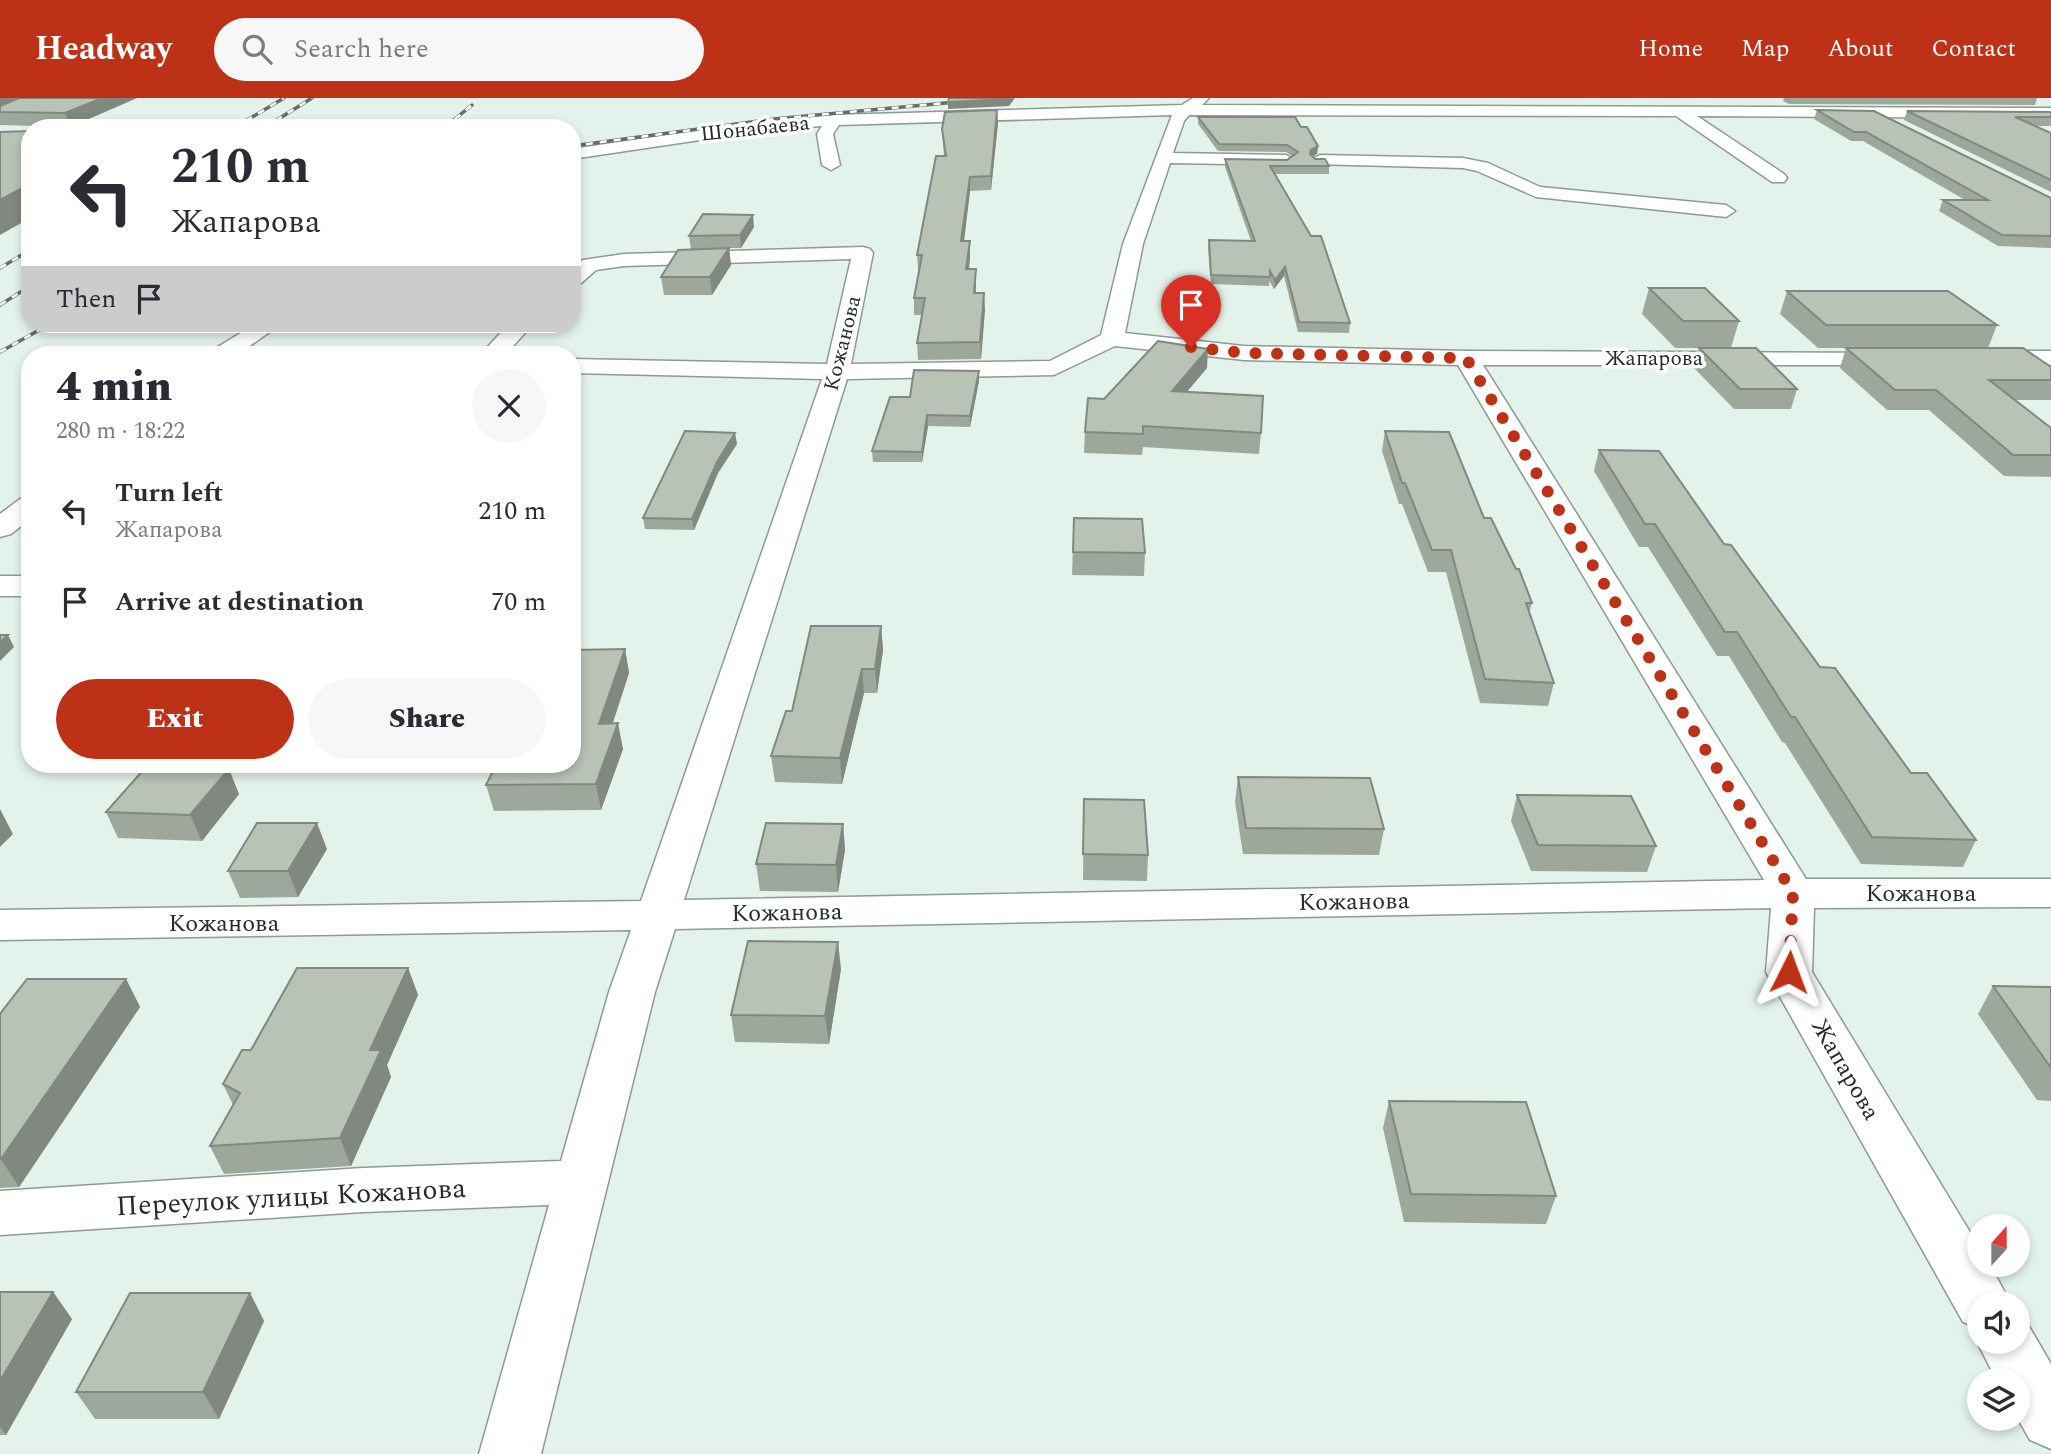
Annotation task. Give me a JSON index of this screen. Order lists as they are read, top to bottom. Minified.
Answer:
{"streets":{"street":["Шонабаева","Кожанова","Жапарова","Переулок улицы Кожанова"]},"crossings":[["Кожанова","Жапарова"],["Кожанова","Переулок улицы Кожанова"]],"north":"top","page":{"header":"Headway","search":"Search here","nav":["Home","Map","About","Contact"],"turn":["210 m","Жапарова"],"then":"Then","heading":["4 min","280 m · 18:22"],"list":[{"name":"Turn left","note":"Жапарова","value":"210 m"},{"name":"Arrive at destination","value":"70 m"}],"buttons":["Exit","Share"]}}
